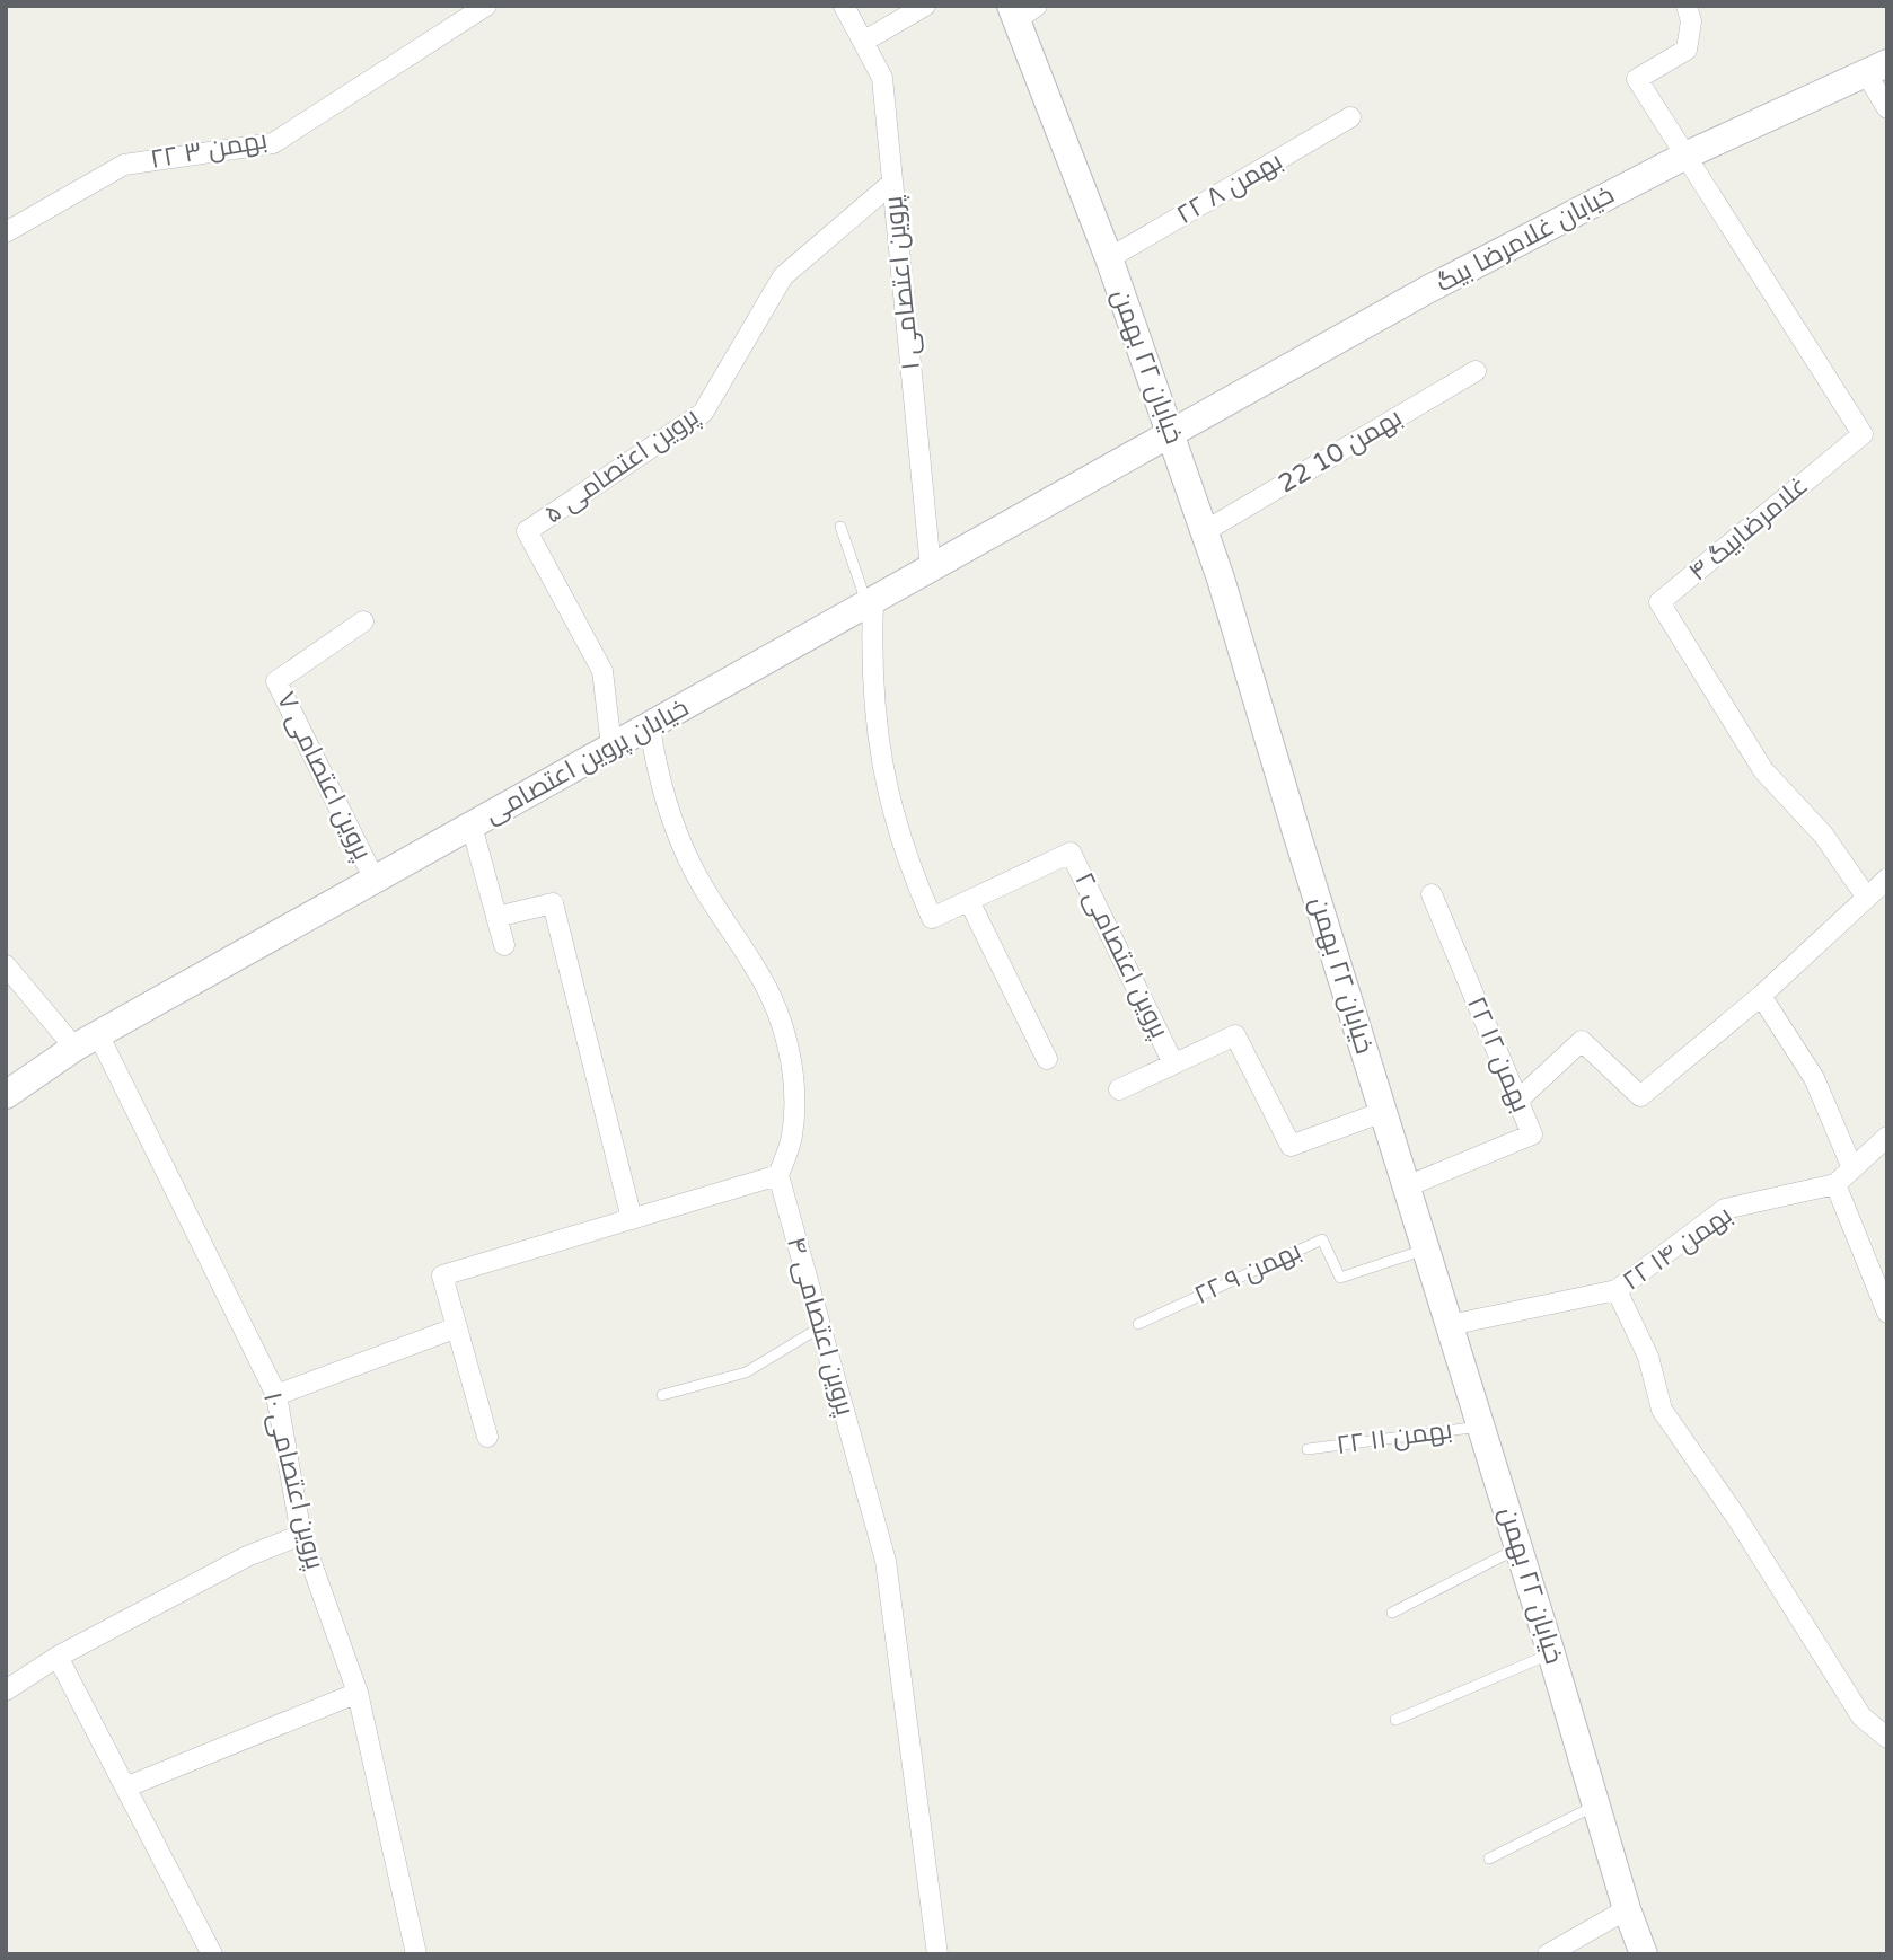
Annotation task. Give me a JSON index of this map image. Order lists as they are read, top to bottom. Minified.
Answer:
{"streets":{"street":["۲۲ بهمن ۳","۲۲ بهمن ۸","خیابان غلامرضا بیگ","پروین اعتصامی ۱","خیابان ۲۲ بهمن","22 بهمن 10","پروین اعتصامی ۵","غلامرضابیگ ۴","خیابان پروین اعتصامی","پروین اعتصامی ۷","پروین اعتصامی ۲","۲۲ بهمن ۱۲","۲۲ بهمن ۱۴","پروین اعتصامی ۴","پروین اعتصامی ۱۰"],"lane":["۲۲ بهمن ۹","۲۲ بهمن ۱۱"]},"crossings":[["۲۲ بهمن ۸","خیابان ۲۲ بهمن"],["خیابان غلامرضا بیگ","خیابان ۲۲ بهمن"],["خیابان غلامرضا بیگ","غلامرضابیگ ۴"],["خیابان غلامرضا بیگ","خیابان پروین اعتصامی"],["پروین اعتصامی ۱","پروین اعتصامی ۵"],["پروین اعتصامی ۱","خیابان پروین اعتصامی"],["خیابان ۲۲ بهمن","22 بهمن 10"],["خیابان ۲۲ بهمن","خیابان پروین اعتصامی"],["خیابان ۲۲ بهمن","۲۲ بهمن ۱۲"],["خیابان ۲۲ بهمن","۲۲ بهمن ۱۴"],["خیابان ۲۲ بهمن","۲۲ بهمن ۹"],["خیابان ۲۲ بهمن","۲۲ بهمن ۱۱"],["پروین اعتصامی ۵","خیابان پروین اعتصامی"],["خیابان پروین اعتصامی","پروین اعتصامی ۷"],["خیابان پروین اعتصامی","پروین اعتصامی ۲"],["خیابان پروین اعتصامی","پروین اعتصامی ۱۰"]]}
